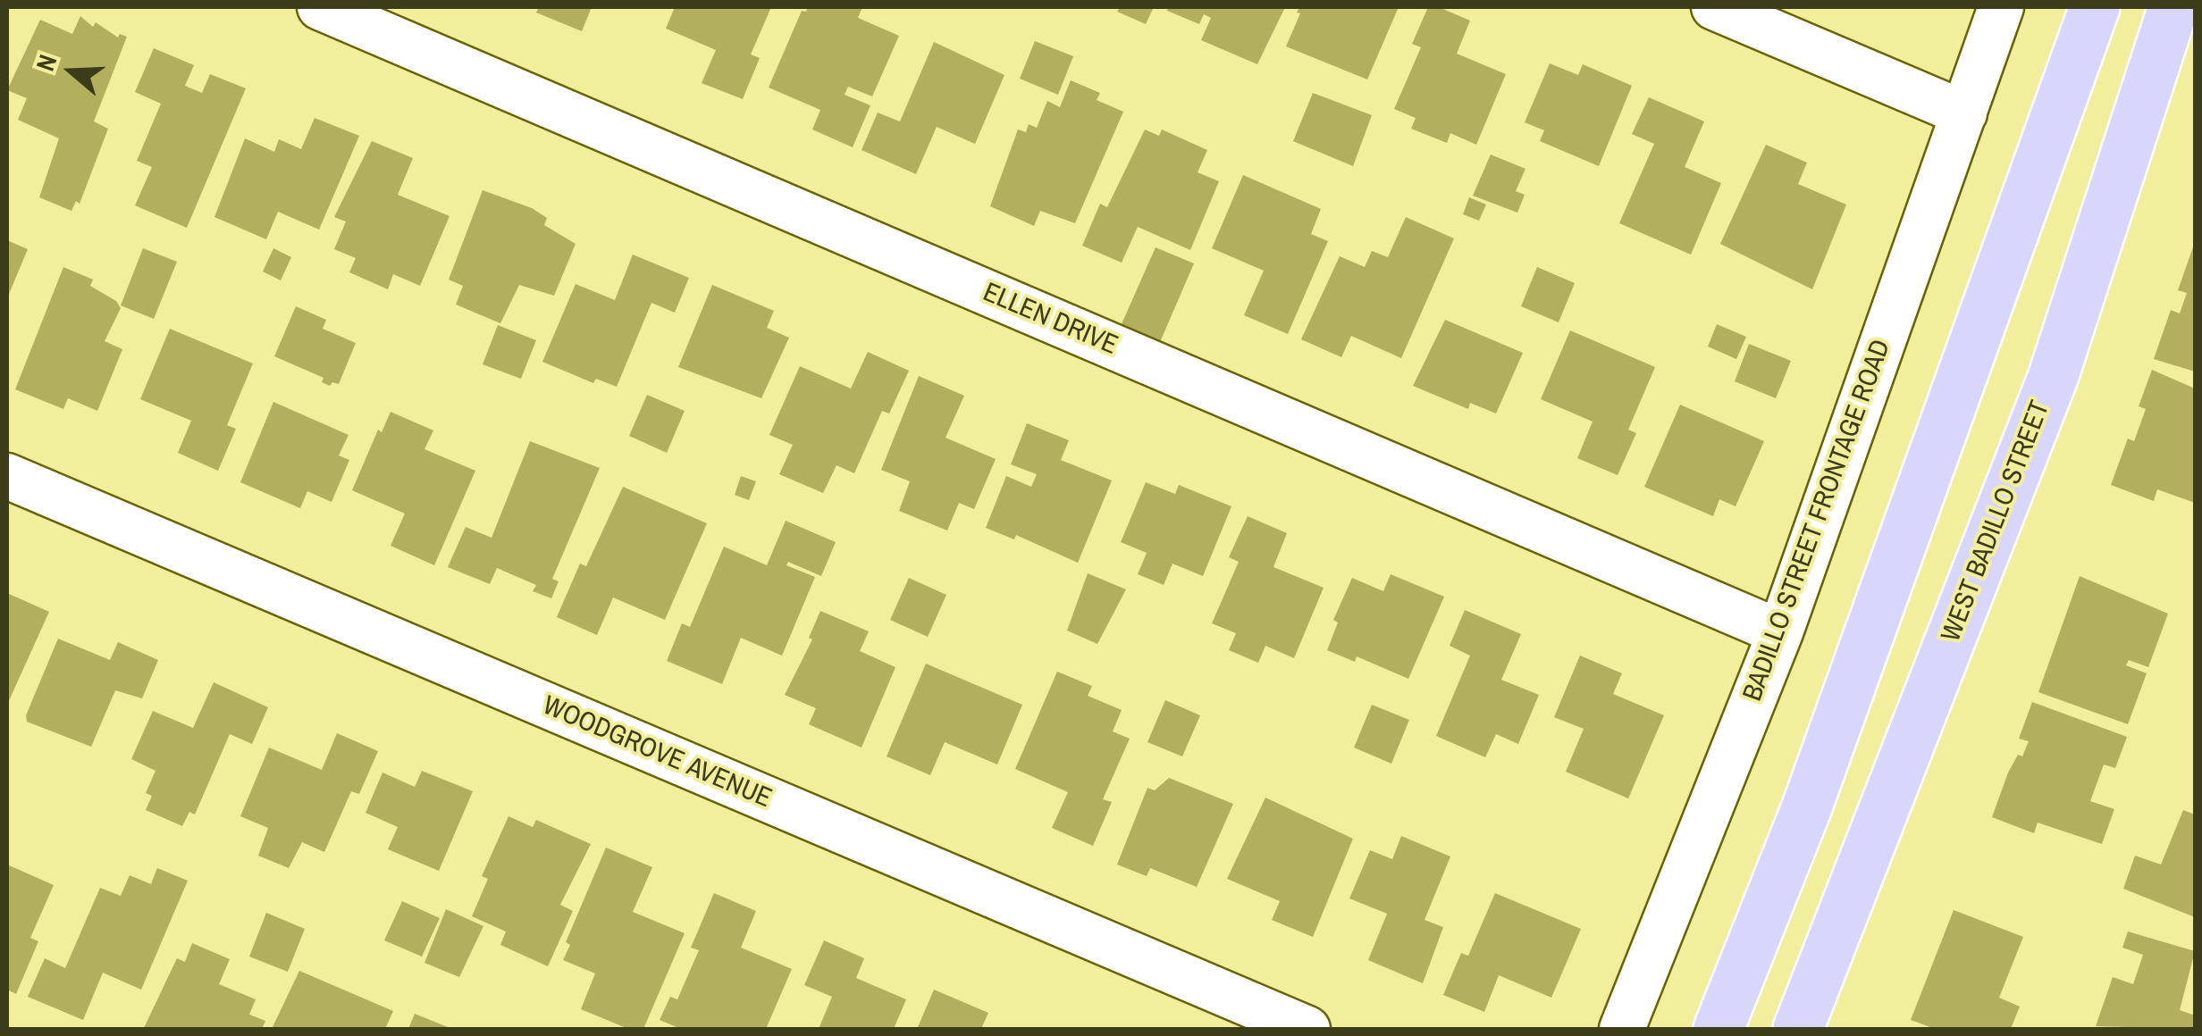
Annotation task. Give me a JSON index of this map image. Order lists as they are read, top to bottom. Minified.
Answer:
{"streets":{"main road":["WEST BADILLO STREET"],"street":["ELLEN DRIVE","BADILLO STREET FRONTAGE ROAD","WOODGROVE AVENUE"]},"crossings":[["ELLEN DRIVE","BADILLO STREET FRONTAGE ROAD"]],"north":"left"}
